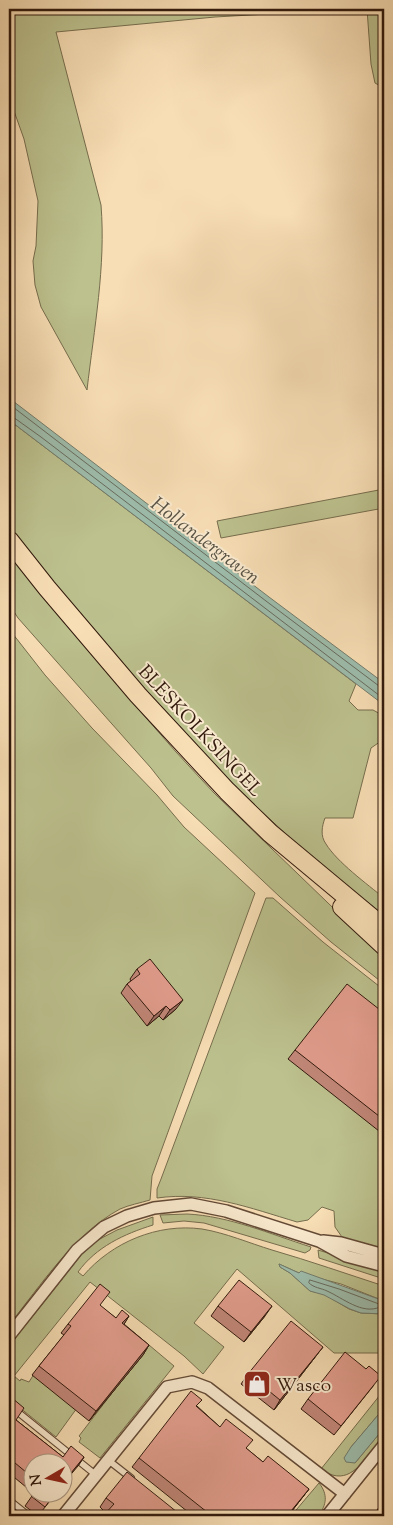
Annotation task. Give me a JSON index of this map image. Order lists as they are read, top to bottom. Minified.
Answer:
{"streets":{"main road":["BLESKOLKSINGEL"]},"water":["Hollandergraven"],"places":{"shop":["Wasco"]},"north":"left"}
